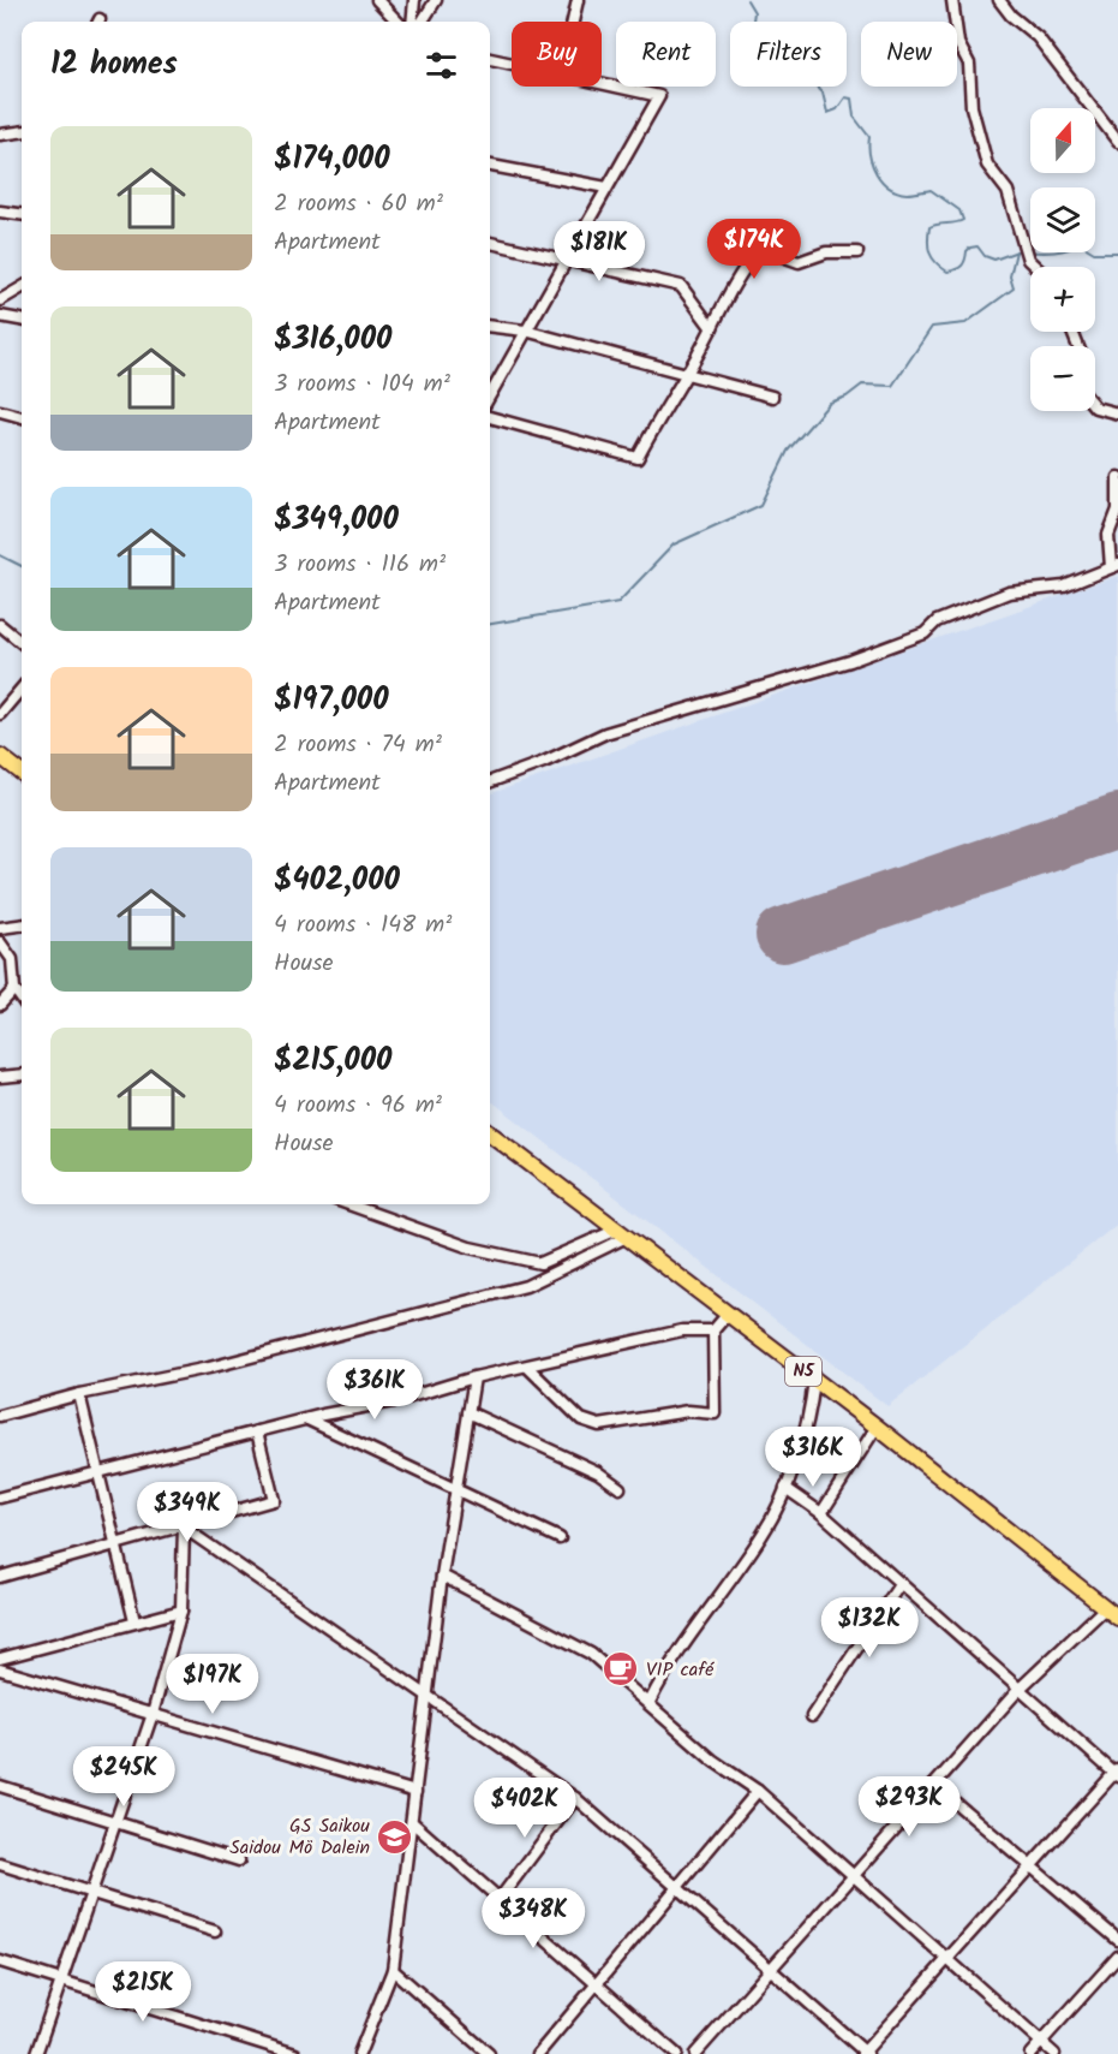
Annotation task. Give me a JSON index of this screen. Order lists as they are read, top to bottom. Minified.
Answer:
{"streets":{"highway":["N5"]},"places":{"cafe":["VIP café"],"school or university":["GS Saikou Saidou Mö Dalein"]},"north":"top","page":{"chip":["Buy","Rent","Filters","New"],"heading":"12 homes","map_buttons":["+","−"],"list":[{"name":"$174,000","note":"2 rooms · 60 m² · Apartment"},{"name":"$316,000","note":"3 rooms · 104 m² · Apartment"},{"name":"$349,000","note":"3 rooms · 116 m² · Apartment"},{"name":"$197,000","note":"2 rooms · 74 m² · Apartment"},{"name":"$402,000","note":"4 rooms · 148 m² · House"},{"name":"$215,000","note":"4 rooms · 96 m² · House"}],"price":["$174K","$181K","$361K","$316K","$349K","$132K","$197K","$245K","$293K","$402K","$348K","$215K"]}}
